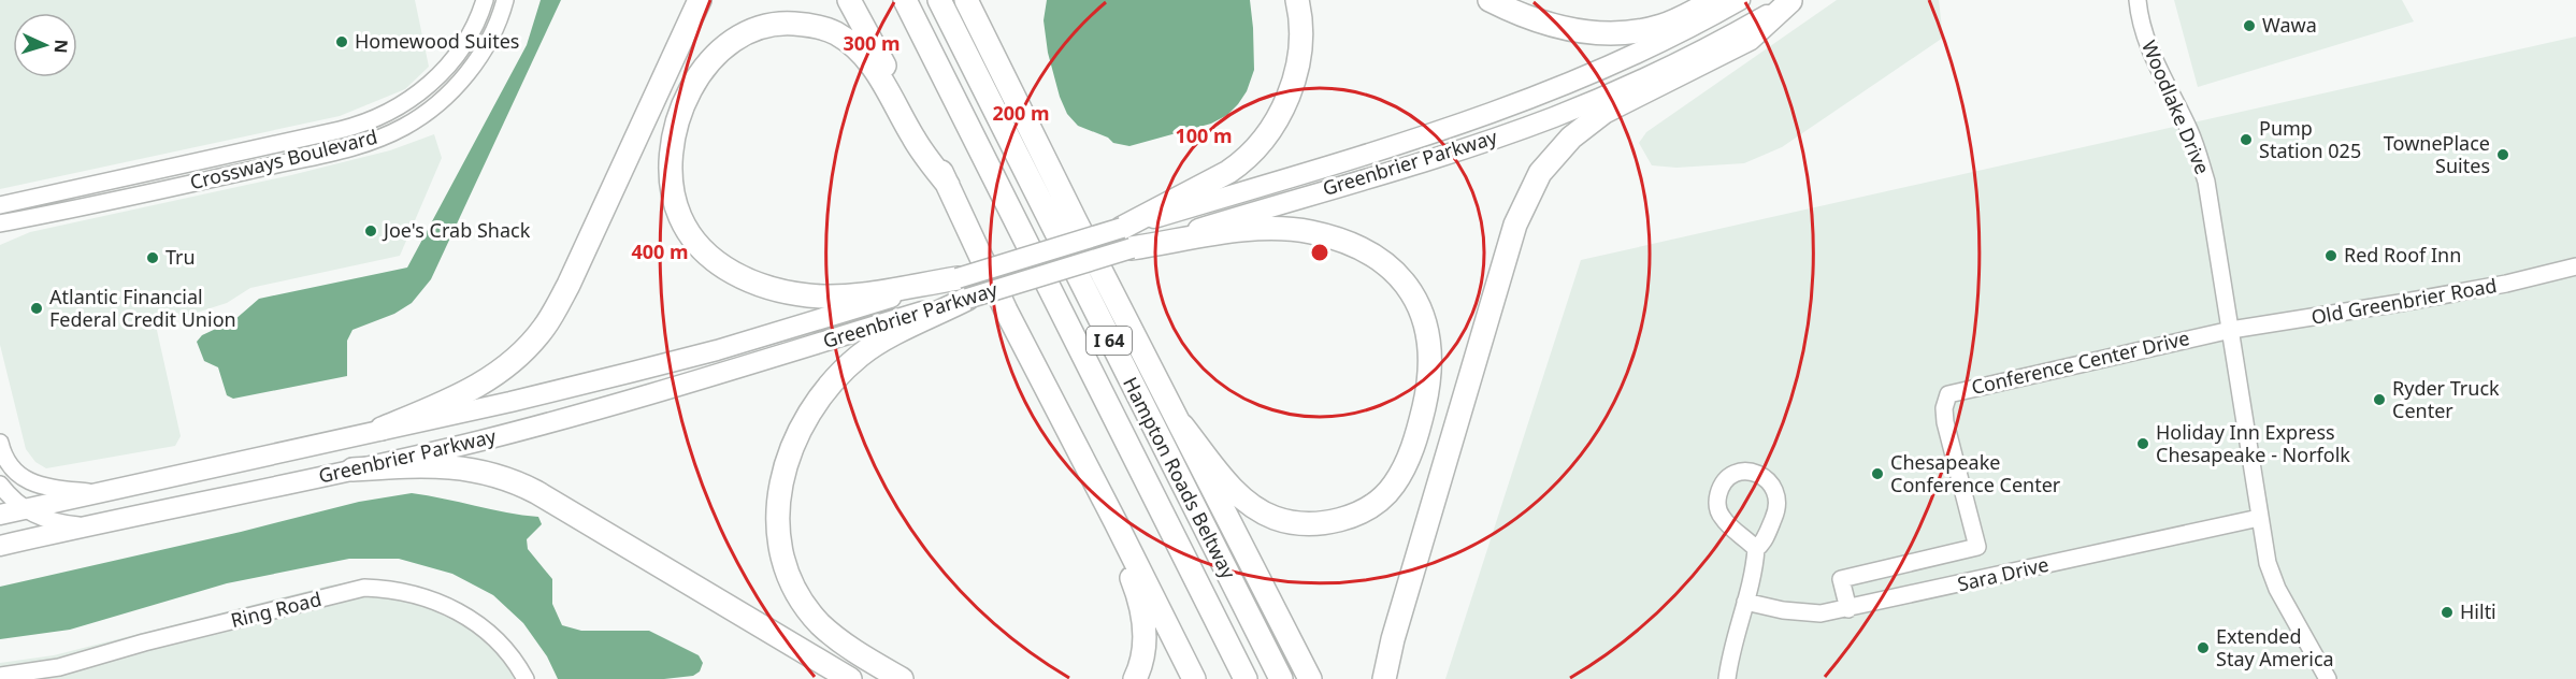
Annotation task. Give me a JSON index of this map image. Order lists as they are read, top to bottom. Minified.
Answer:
{"streets":{"highway":["I 64","Hampton Roads Beltway"],"main road":["Greenbrier Parkway"],"street":["Woodlake Drive","Crossways Boulevard","Old Greenbrier Road","Conference Center Drive","Sara Drive","Ring Road"]},"crossings":[["Woodlake Drive","Old Greenbrier Road"],["Woodlake Drive","Conference Center Drive"],["Woodlake Drive","Sara Drive"],["Old Greenbrier Road","Conference Center Drive"],["Conference Center Drive","Sara Drive"]],"places":["Wawa","Homewood Suites","Pump Station 025","TownePlace Suites","Joe's Crab Shack","Red Roof Inn","Tru","Atlantic Financial Federal Credit Union","Ryder Truck Center","Holiday Inn Express Chesapeake - Norfolk","Chesapeake Conference Center","Hilti","Extended Stay America"],"north":"right","rings":["300 m","200 m","100 m","400 m"]}
